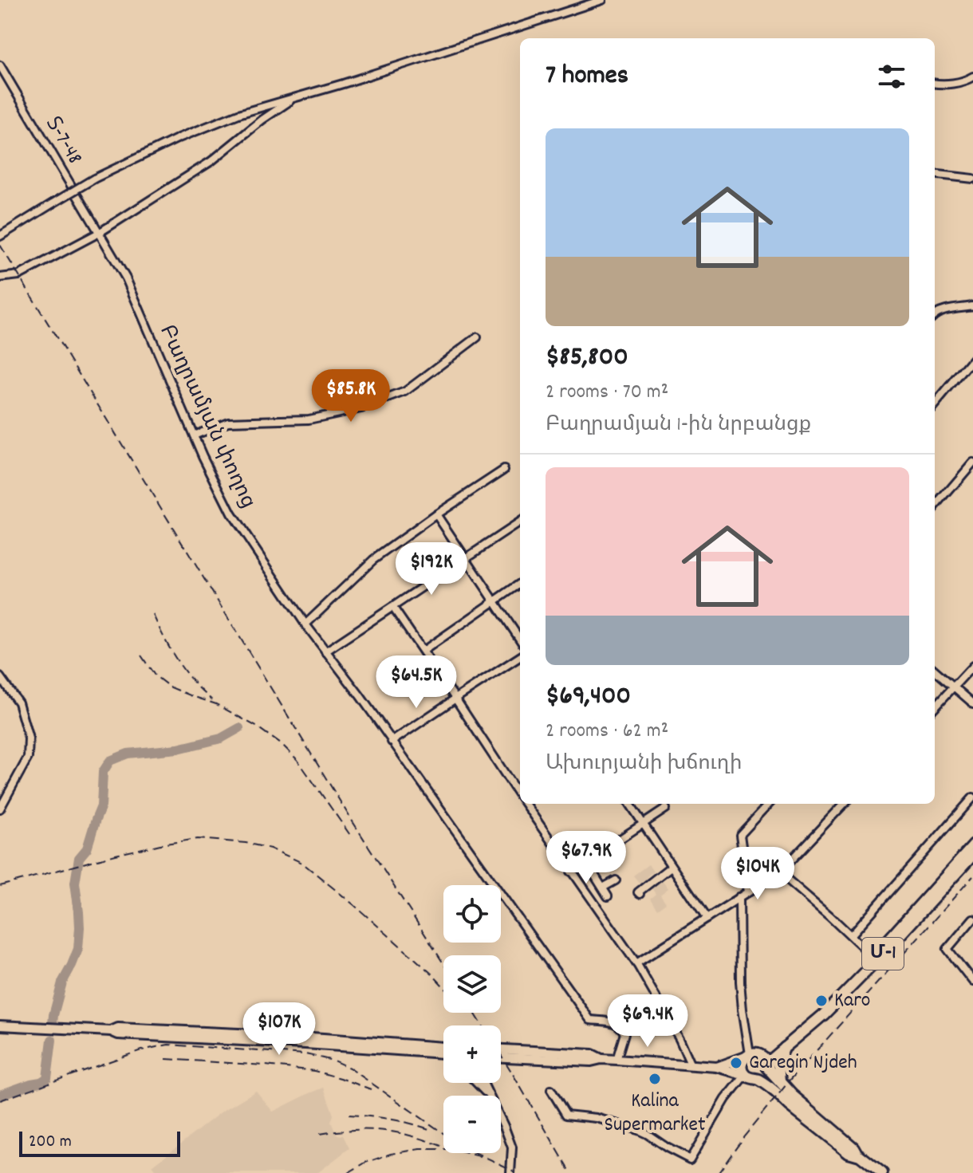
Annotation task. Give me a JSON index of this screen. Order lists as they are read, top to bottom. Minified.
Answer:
{"streets":{"highway":["Մ-1"],"street":["Տ-7-48","Բաղրամյան փողոց"]},"crossings":[["Տ-7-48","Բաղրամյան փողոց"]],"places":["Karo","Garegin Njdeh","Kalina Supermarket"],"scale_bar":"200 m","page":{"heading":"7 homes","list":[{"name":"$85,800","note":"2 rooms · 70 m² · Բաղրամյան 1-ին նրբանցք"},{"name":"$69,400","note":"2 rooms · 62 m² · Ախուրյանի խճուղի"}],"price":["$85.8K","$192K","$64.5K","$67.9K","$104K","$69.4K","$107K"],"map_buttons":["+","−"],"scale":"200 m"}}
